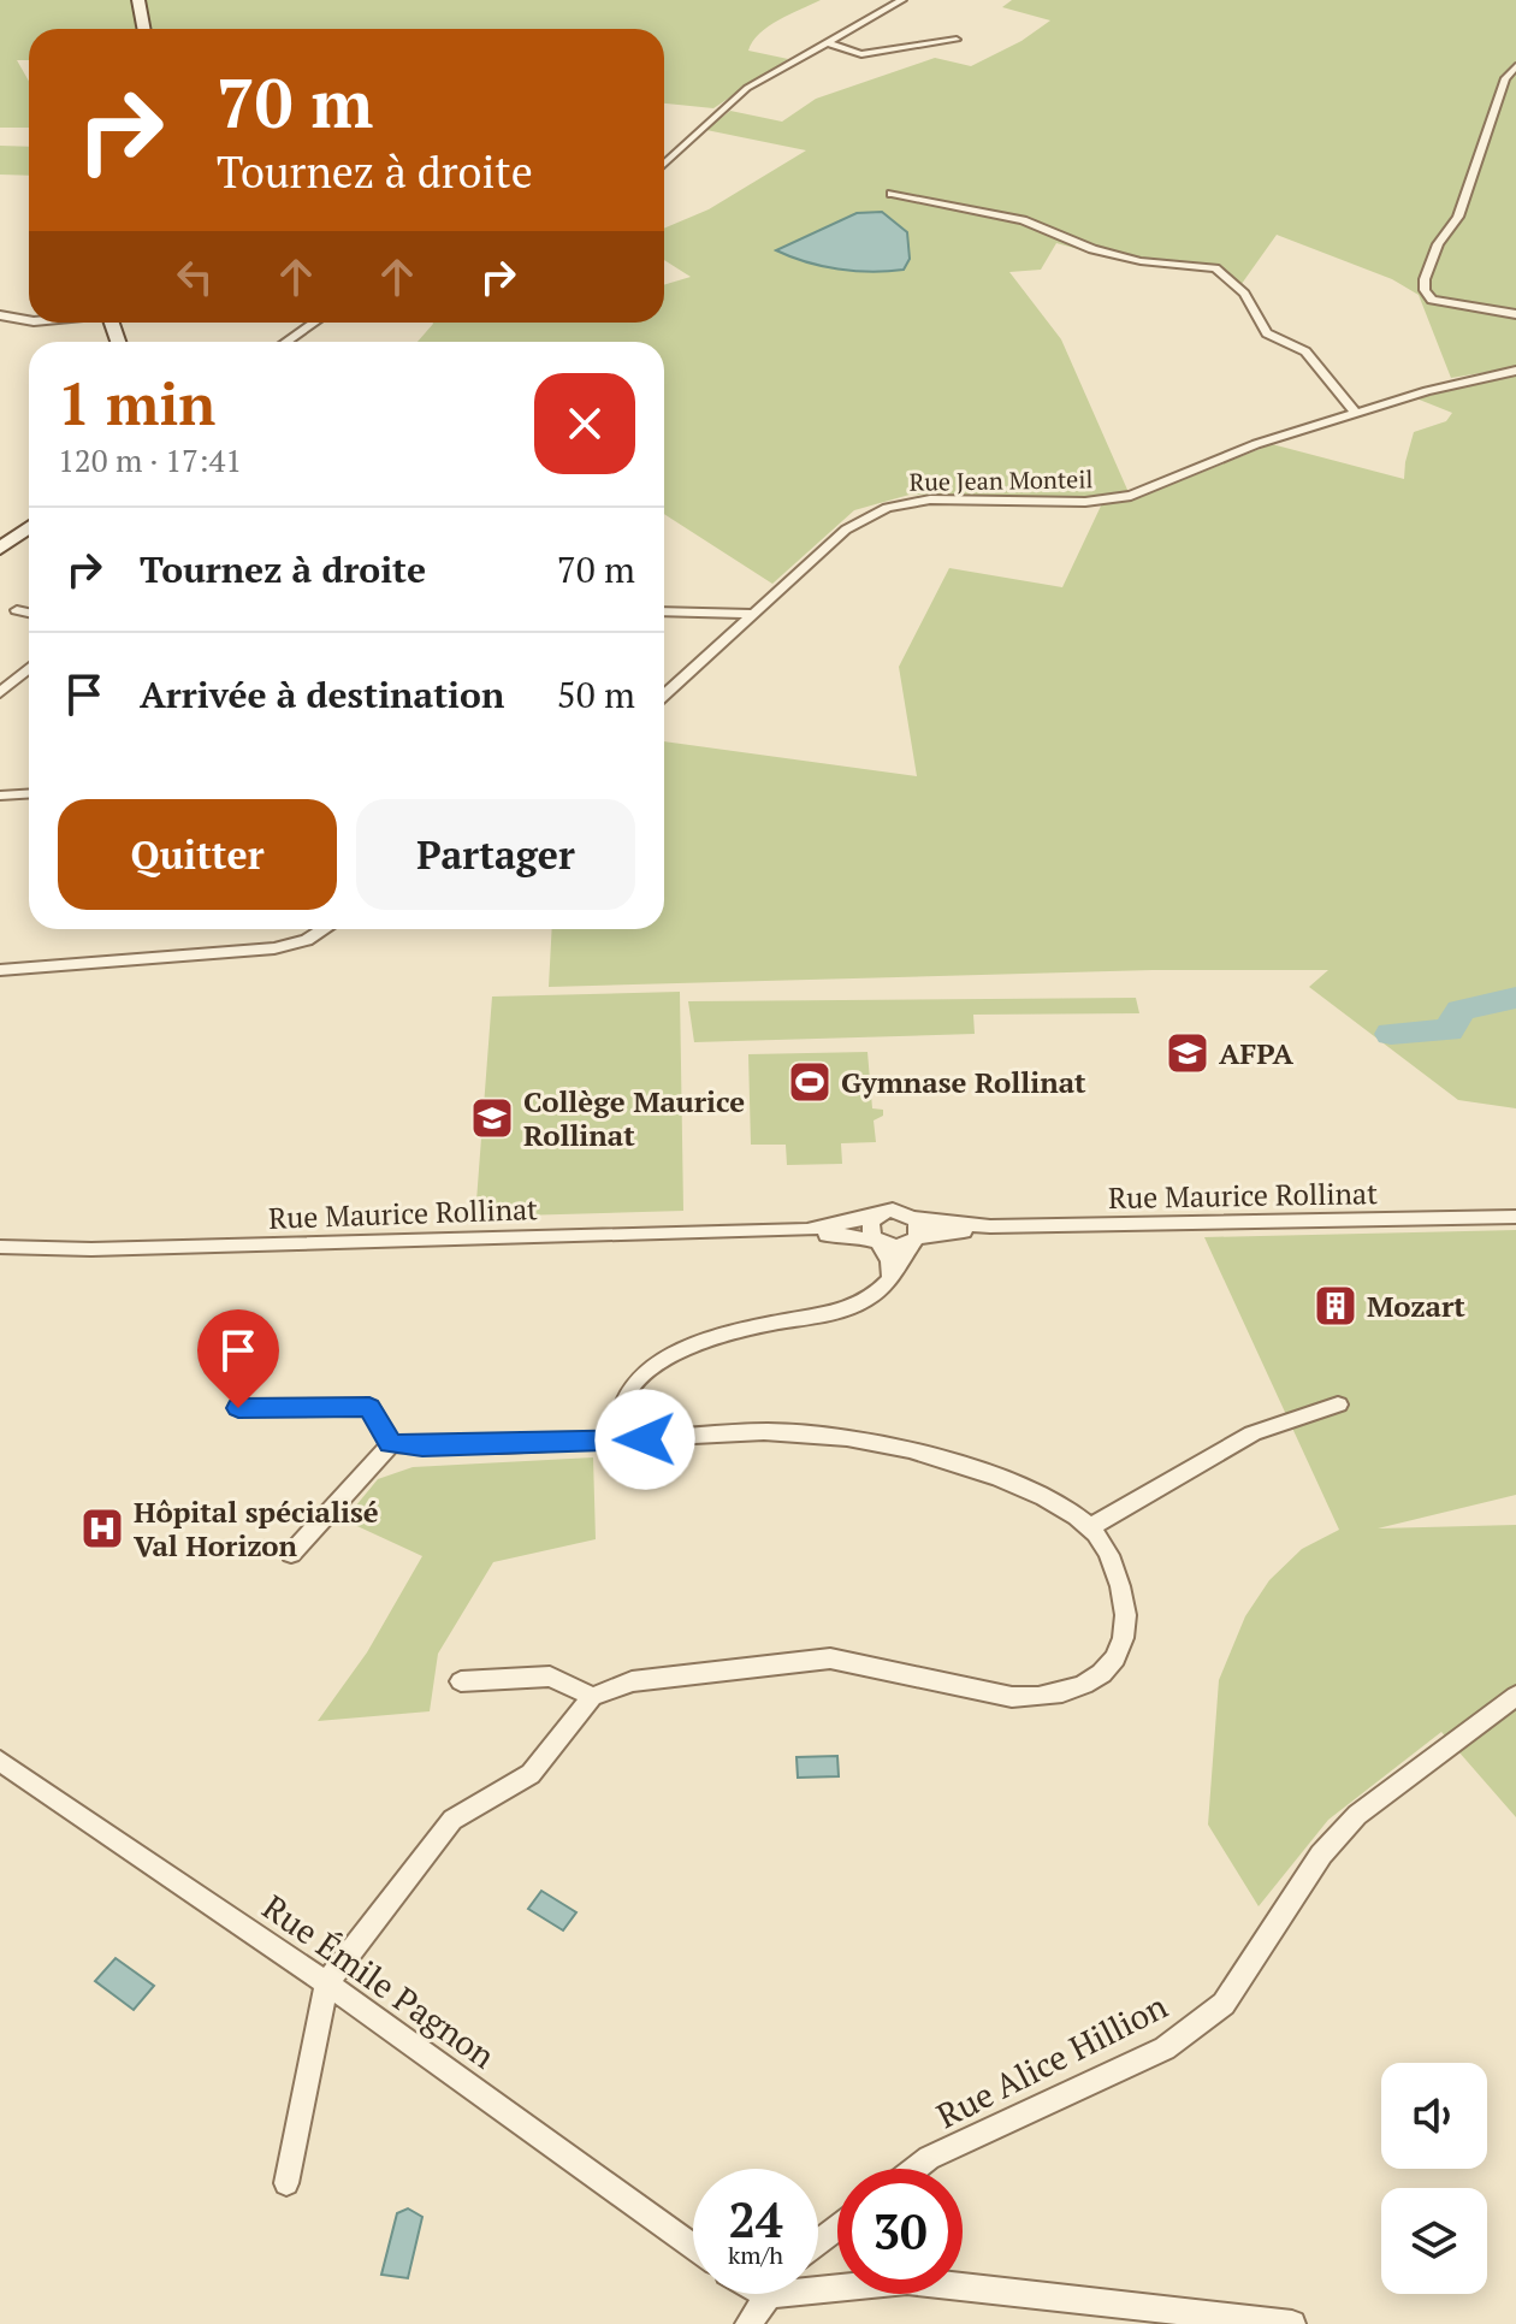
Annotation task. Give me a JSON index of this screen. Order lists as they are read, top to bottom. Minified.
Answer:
{"streets":{"street":["Rue Jean Monteil","Rue Maurice Rollinat","Rue Émile Pagnon","Rue Alice Hillion"]},"places":{"school or university":["AFPA","Collège Maurice Rollinat"],"sports":["Gymnase Rollinat"],"building":["Mozart"],"hospital":["Hôpital spécialisé Val Horizon"]},"page":{"turn":["70 m","Tournez à droite"],"heading":["1 min","120 m · 17:41"],"list":[{"name":"Tournez à droite","value":"70 m"},{"name":"Arrivée à destination","value":"50 m"}],"buttons":["Quitter","Partager"],"speed":"24 km/h","limit":"30"}}
